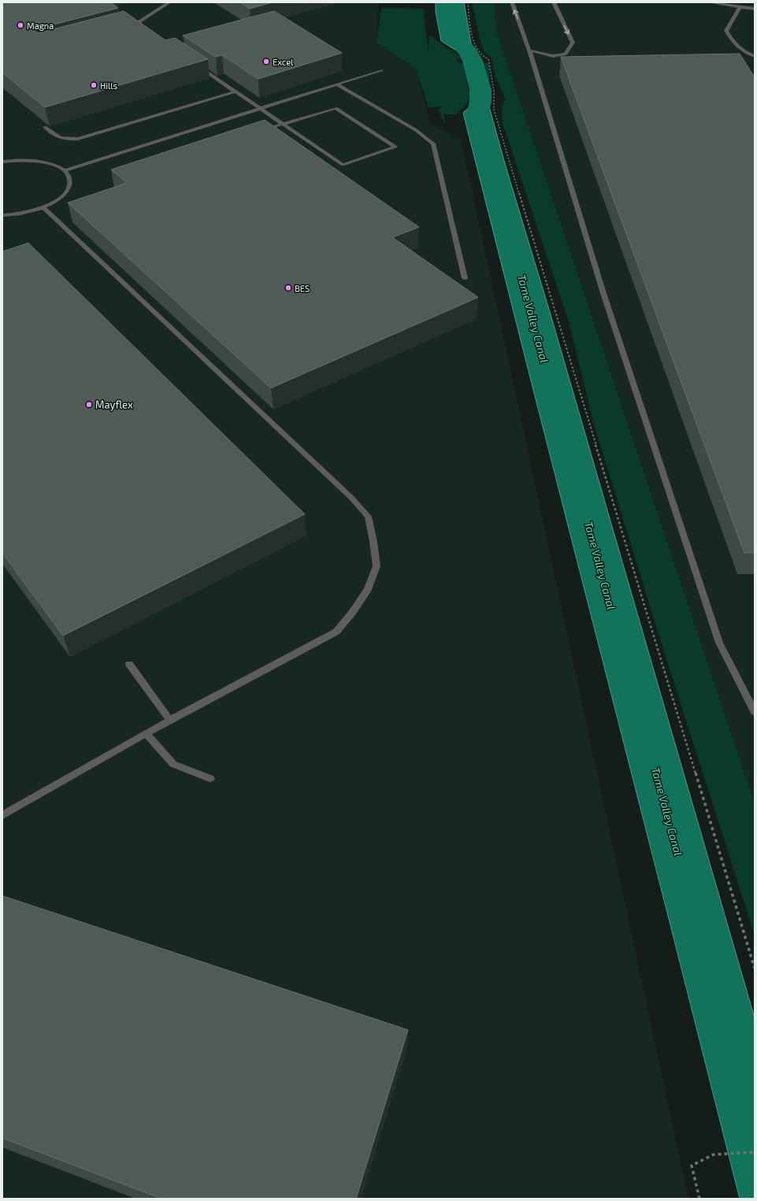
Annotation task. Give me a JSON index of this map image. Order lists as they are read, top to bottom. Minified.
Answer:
{"water":["Tame Valley Canal"],"places":["Magna","Excel","Hills","BES","Mayflex"]}
